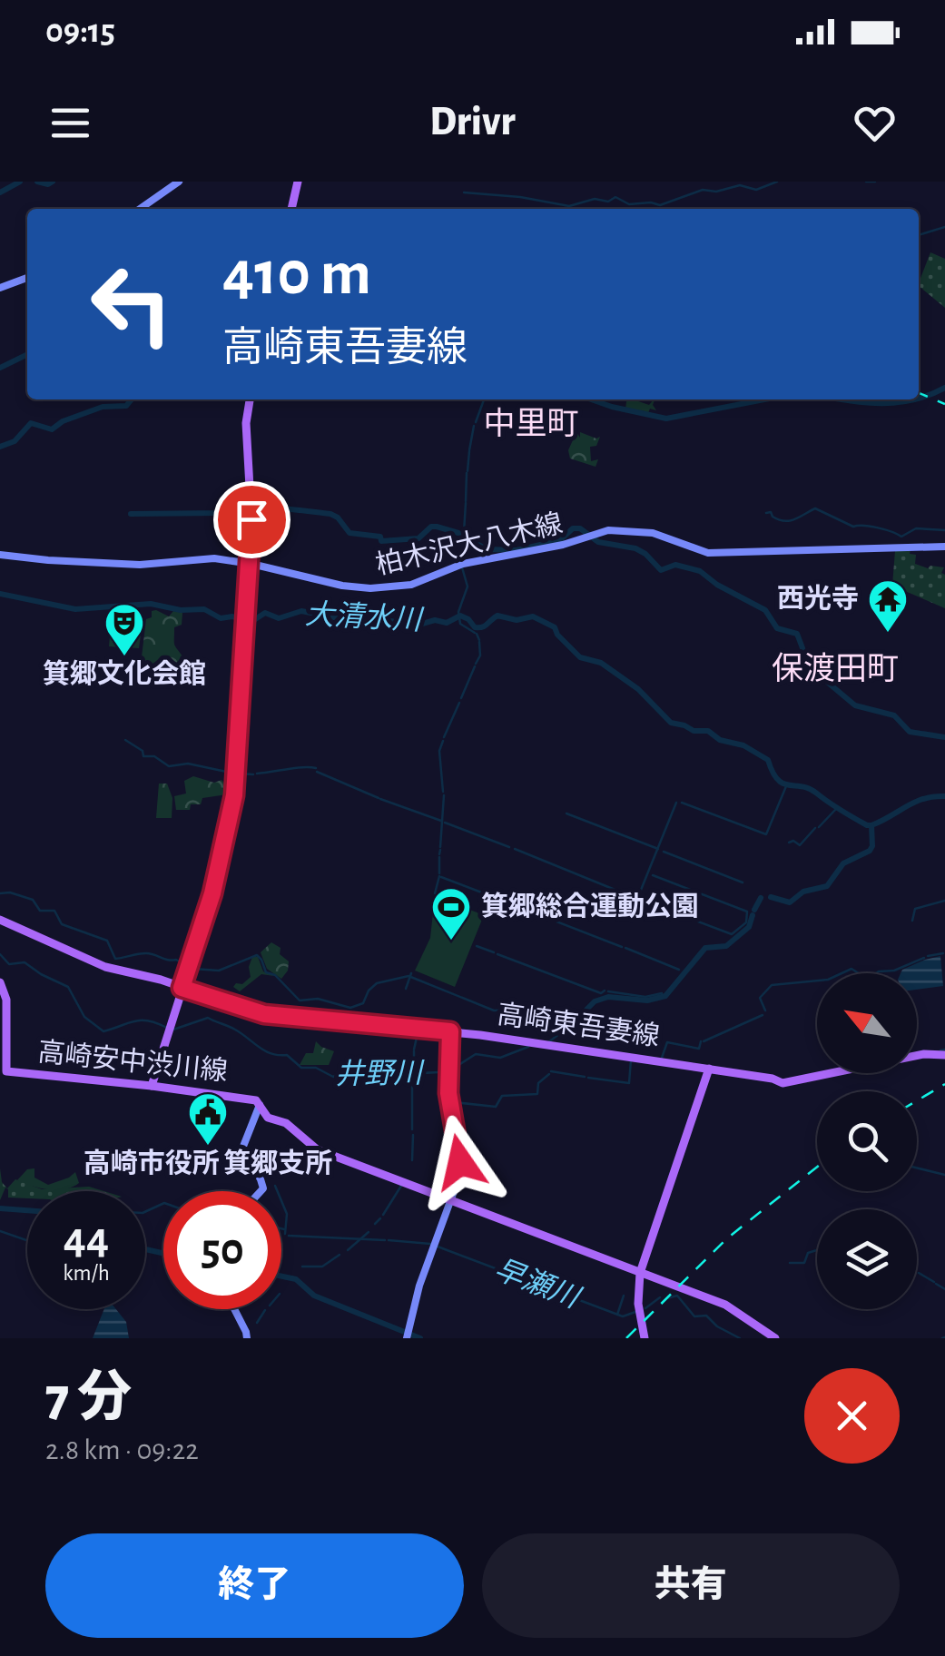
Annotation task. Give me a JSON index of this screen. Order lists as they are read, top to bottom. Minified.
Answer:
{"streets":{"main road":["柏木沢大八木線","高崎東吾妻線","高崎安中渋川線"]},"districts":["中里町","保渡田町"],"water":["大清水川","井野川","早瀬川"],"places":{"temple":["西光寺"],"theatre":["箕郷文化会館"],"sports":["箕郷総合運動公園"],"public building":["高崎市役所 箕郷支所"]},"north":"top left","page":{"status":"09:15","header":"Drivr","turn":["410 m","高崎東吾妻線"],"speed":"44 km/h","limit":"50","heading":["7 分","2.8 km · 09:22"],"buttons":["終了","共有"]}}
